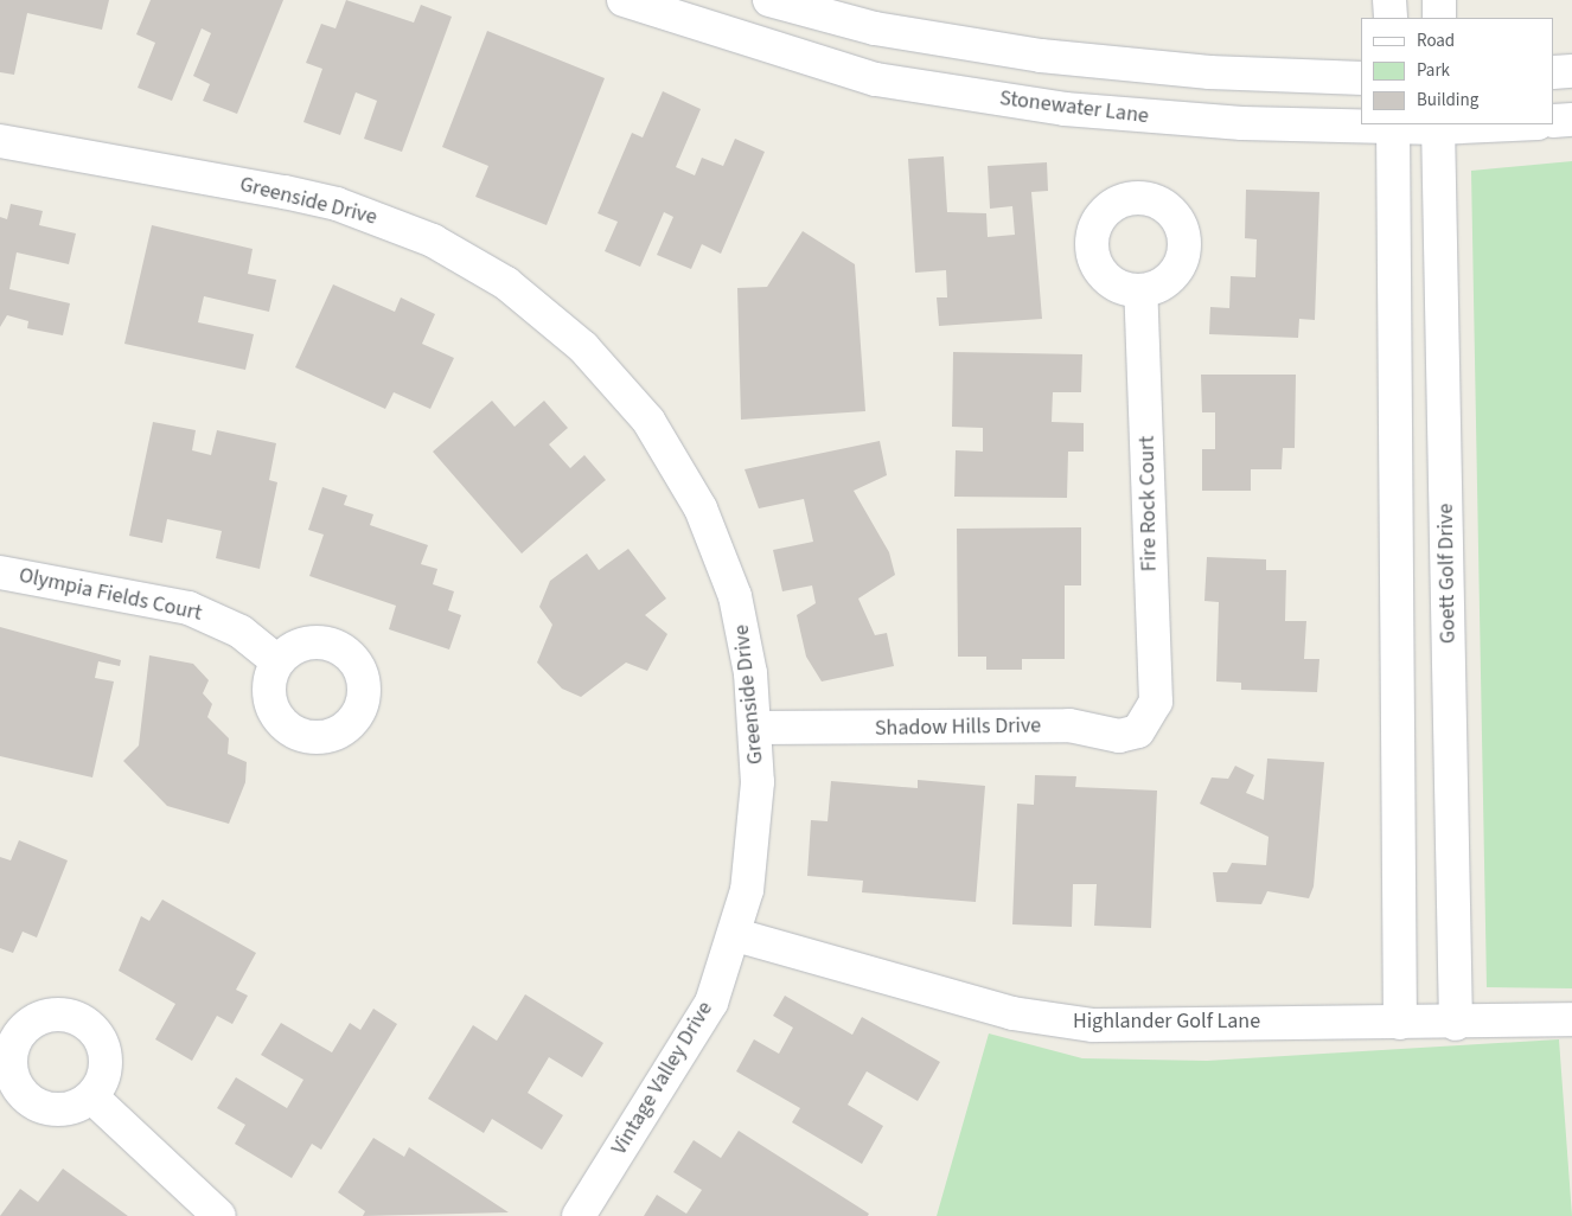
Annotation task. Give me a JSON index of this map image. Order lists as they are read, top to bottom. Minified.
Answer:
{"streets":{"street":["Stonewater Lane","Greenside Drive","Fire Rock Court","Goett Golf Drive","Olympia Fields Court","Shadow Hills Drive","Highlander Golf Lane","Vintage Valley Drive"]},"crossings":[["Stonewater Lane","Goett Golf Drive"],["Greenside Drive","Shadow Hills Drive"],["Greenside Drive","Highlander Golf Lane"],["Greenside Drive","Vintage Valley Drive"],["Fire Rock Court","Shadow Hills Drive"],["Goett Golf Drive","Highlander Golf Lane"],["Highlander Golf Lane","Vintage Valley Drive"]],"legend":["Road","Park","Building"]}
